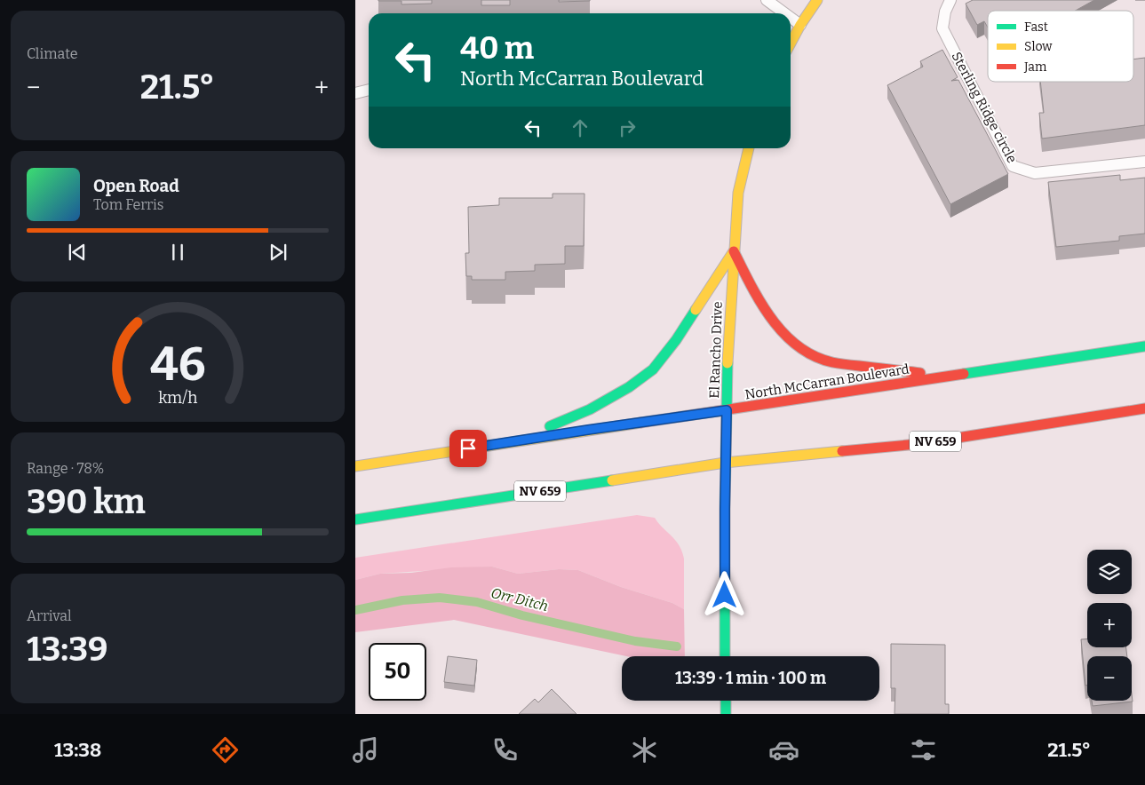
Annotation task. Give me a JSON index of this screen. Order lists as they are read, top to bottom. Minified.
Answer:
{"streets":{"main road":["El Rancho Drive","North McCarran Boulevard","NV 659"],"lane":["Sterling Ridge circle"]},"crossings":[["El Rancho Drive","North McCarran Boulevard"],["El Rancho Drive","NV 659"]],"water":["Orr Ditch"],"legend":["Fast","Slow","Jam"],"page":{"tile":["Climate",["Range · 78%","390 km"],["Arrival","13:39"]],"turn":["40 m","North McCarran Boulevard"],"heat":["−","21.5°","+"],"song":["Open Road","Tom Ferris"],"map_buttons":["+","−"],"limit":"50","trip":"13:39 · 1 min · 100 m","tabs":["13:38","21.5°"],"gauge":["46","km/h"]}}
